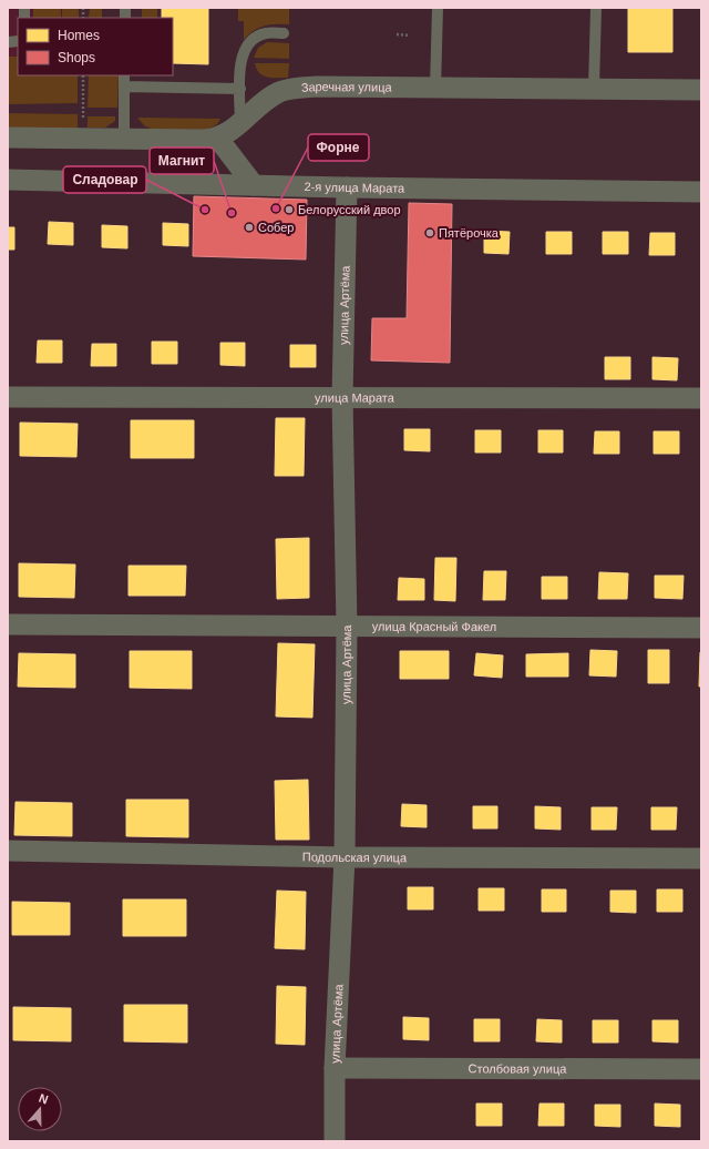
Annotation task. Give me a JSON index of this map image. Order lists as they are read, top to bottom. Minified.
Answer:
{"streets":{"street":["Заречная улица","2-я улица Марата","улица Артёма","улица Марата","улица Красный Факел","Подольская улица","Столбовая улица"]},"crossings":[["2-я улица Марата","улица Артёма"],["улица Артёма","улица Марата"],["улица Артёма","улица Красный Факел"],["улица Артёма","Подольская улица"],["улица Артёма","Столбовая улица"]],"places":["Форне","Сладовар","Белорусский двор","Магнит","Собер","Пятёрочка"],"legend":["Homes","Shops"],"north":"top"}
